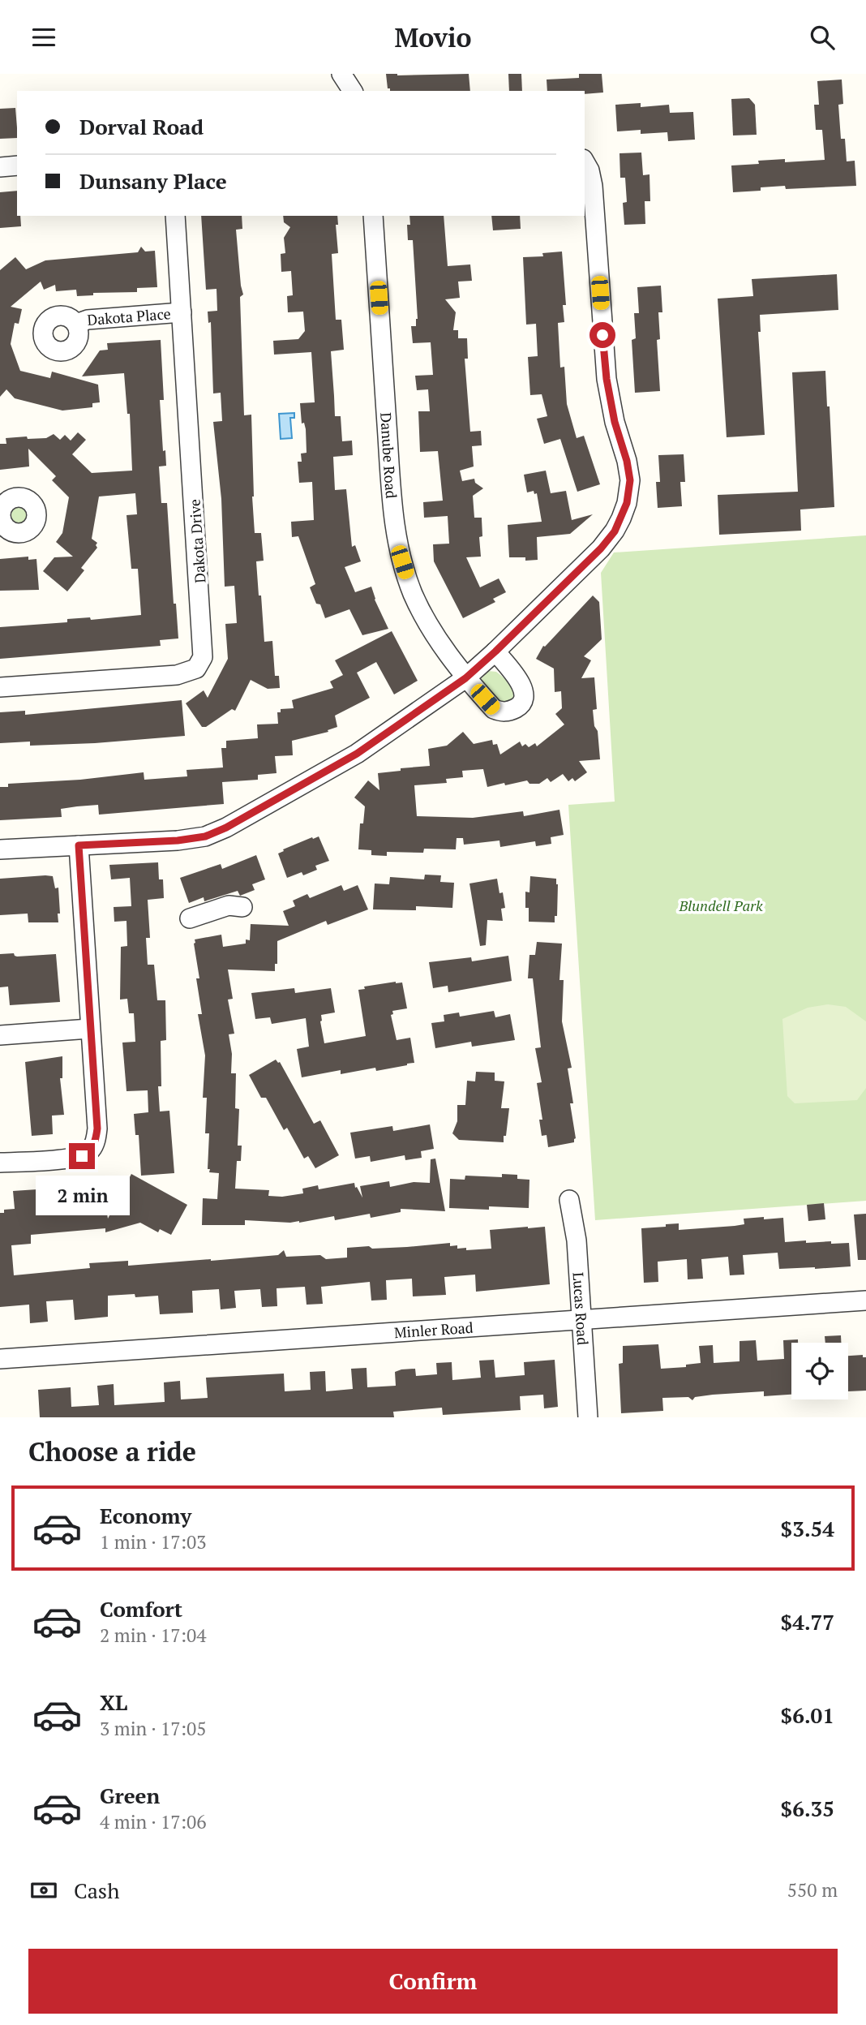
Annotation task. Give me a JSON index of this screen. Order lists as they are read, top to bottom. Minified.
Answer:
{"streets":{"street":["Dakota Place","Danube Road","Dakota Drive","Lucas Road","Minler Road"]},"crossings":[["Dakota Place","Dakota Drive"],["Lucas Road","Minler Road"]],"parks":["Blundell Park"],"page":{"header":"Movio","banner":["Dorval Road","Dunsany Place"],"bubble":"2 min","heading":"Choose a ride","list":[{"name":"Economy","note":"1 min · 17:03","value":"$3.54"},{"name":"Comfort","note":"2 min · 17:04","value":"$4.77"},{"name":"XL","note":"3 min · 17:05","value":"$6.01"},{"name":"Green","note":"4 min · 17:06","value":"$6.35"}],"pay":["Cash","550 m"],"buttons":"Confirm"}}
